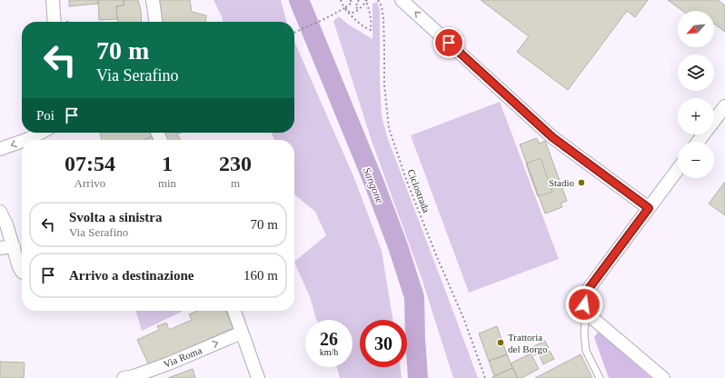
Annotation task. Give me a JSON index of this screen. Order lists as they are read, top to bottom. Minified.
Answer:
{"streets":{"street":["Via Roma"],"path":["Ciclostrada"]},"one_way":["Via Roma"],"water":["Sangone"],"places":["Stadio","Trattoria del Borgo"],"north":"bottom left","page":{"map_buttons":["+","−"],"turn":["70 m","Via Serafino"],"then":"Poi","eta":["07:54","Arrivo","1","min","230","m"],"list":[{"name":"Svolta a sinistra","note":"Via Serafino","value":"70 m"},{"name":"Arrivo a destinazione","value":"160 m"}],"speed":"26 km/h","limit":"30"}}
